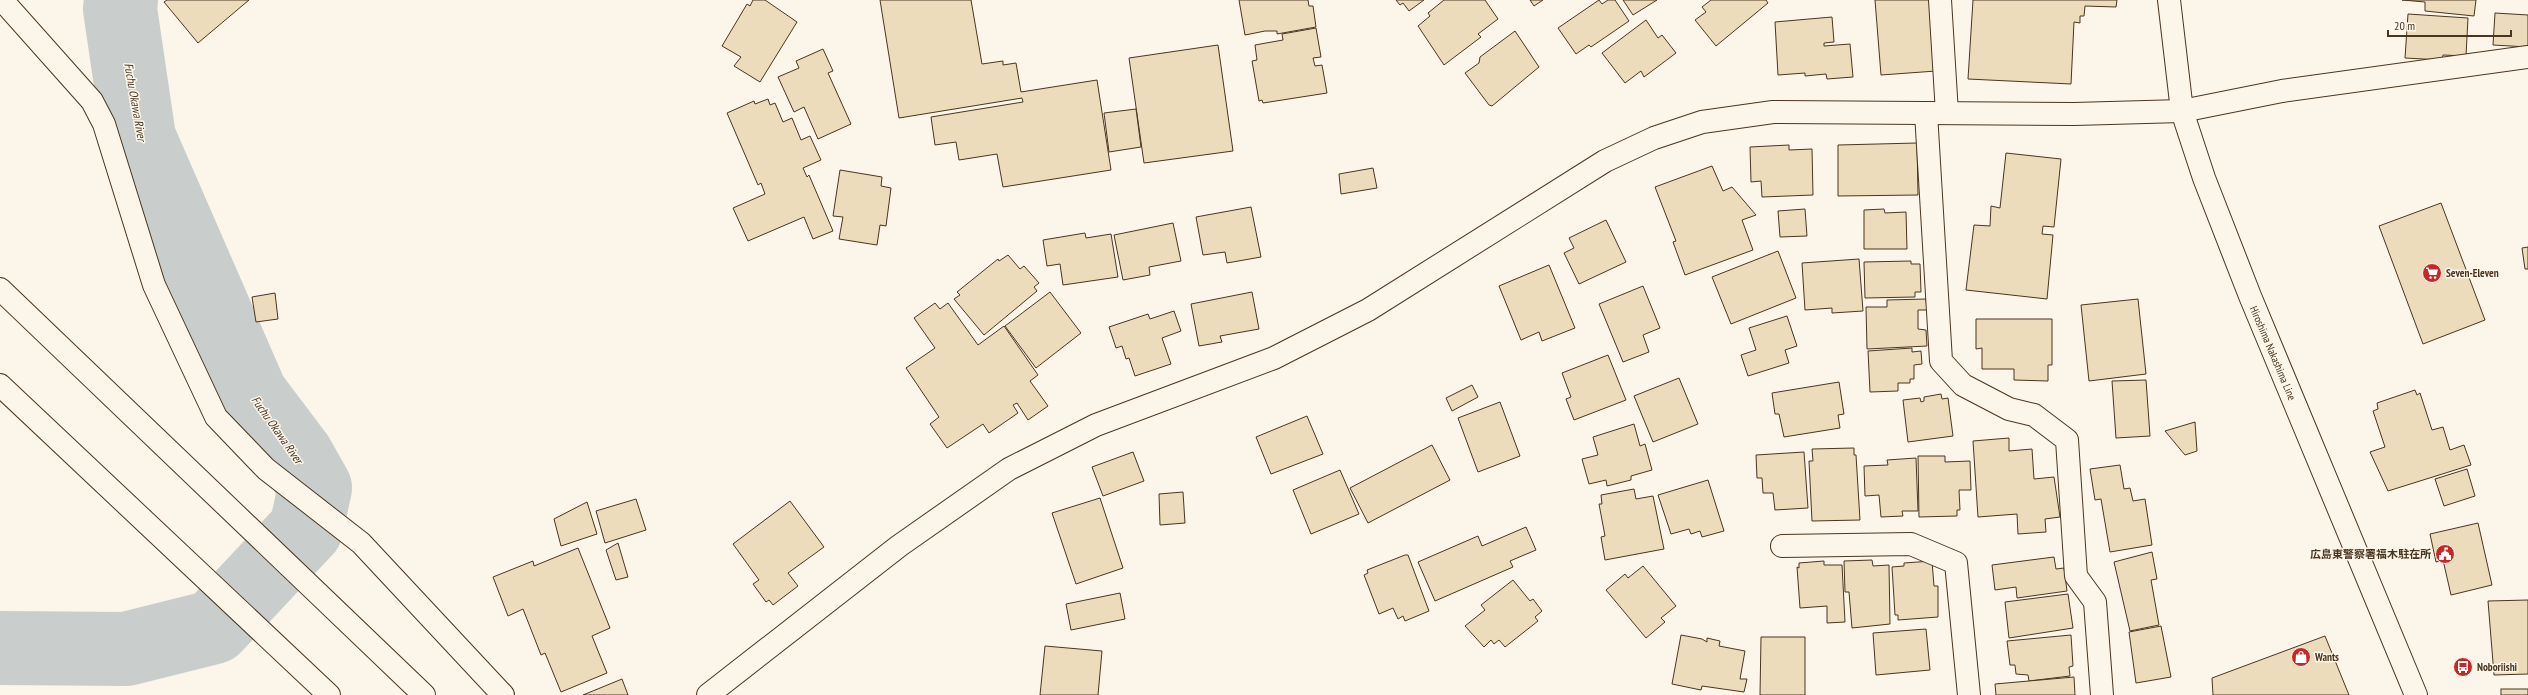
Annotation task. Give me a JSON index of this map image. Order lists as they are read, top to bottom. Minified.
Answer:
{"streets":{"main road":["Hiroshima Nakashima Line"]},"water":["Fuchu Okawa River"],"places":{"supermarket":["Seven-Eleven"],"public building":["広島東警察署福木駐在所"],"shop":["Wants"],"bus stop":["Noboriishi"]},"scale_bar":"20 m"}
